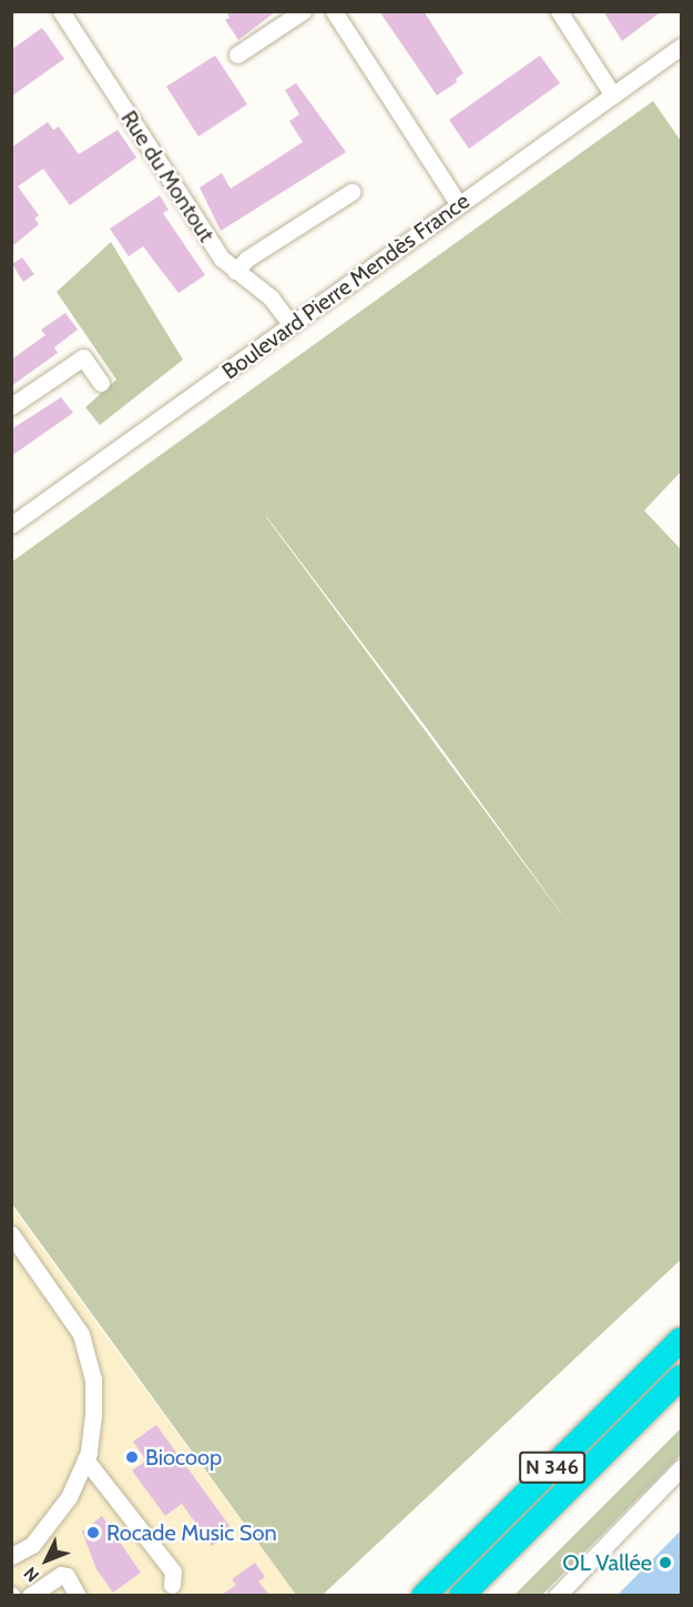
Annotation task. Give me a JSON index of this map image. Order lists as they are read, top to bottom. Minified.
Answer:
{"streets":{"highway":["N 346"],"street":["Rue du Montout","Boulevard Pierre Mendès France"]},"crossings":[["Rue du Montout","Boulevard Pierre Mendès France"]],"places":["Biocoop","Rocade Music Son","OL Vallée"],"north":"bottom left"}
